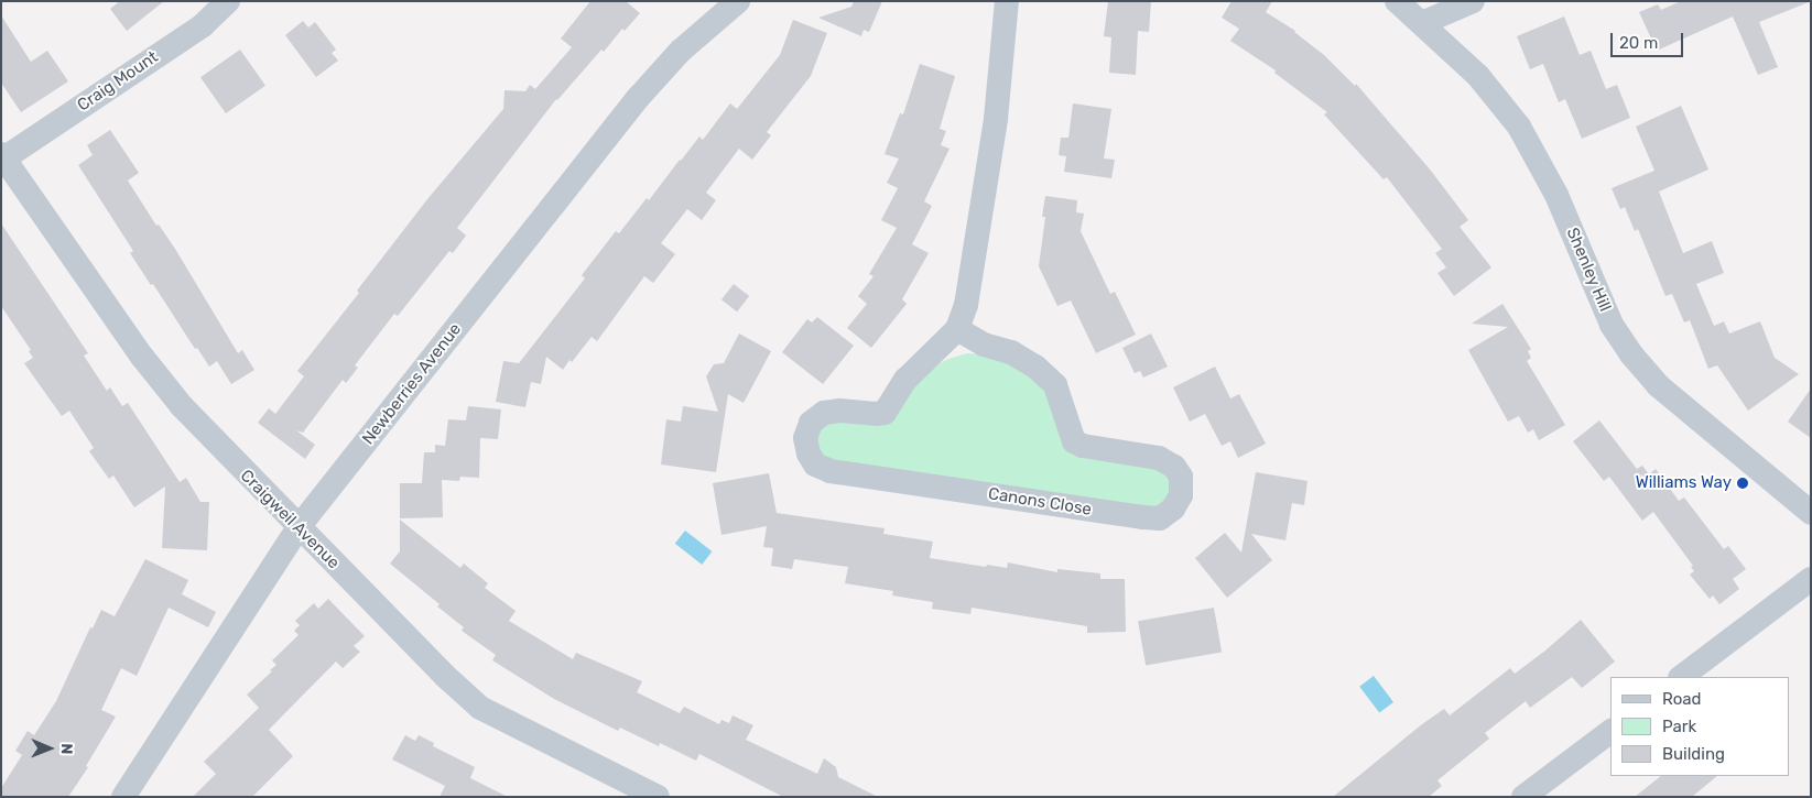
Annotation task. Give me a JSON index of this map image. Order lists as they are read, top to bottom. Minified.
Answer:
{"streets":{"street":["Craig Mount","Shenley Hill","Newberries Avenue","Canons Close","Craigweil Avenue"]},"crossings":[["Craig Mount","Craigweil Avenue"],["Newberries Avenue","Craigweil Avenue"]],"places":["Williams Way"],"legend":["Road","Park","Building"],"scale_bar":"20 m","north":"right"}
